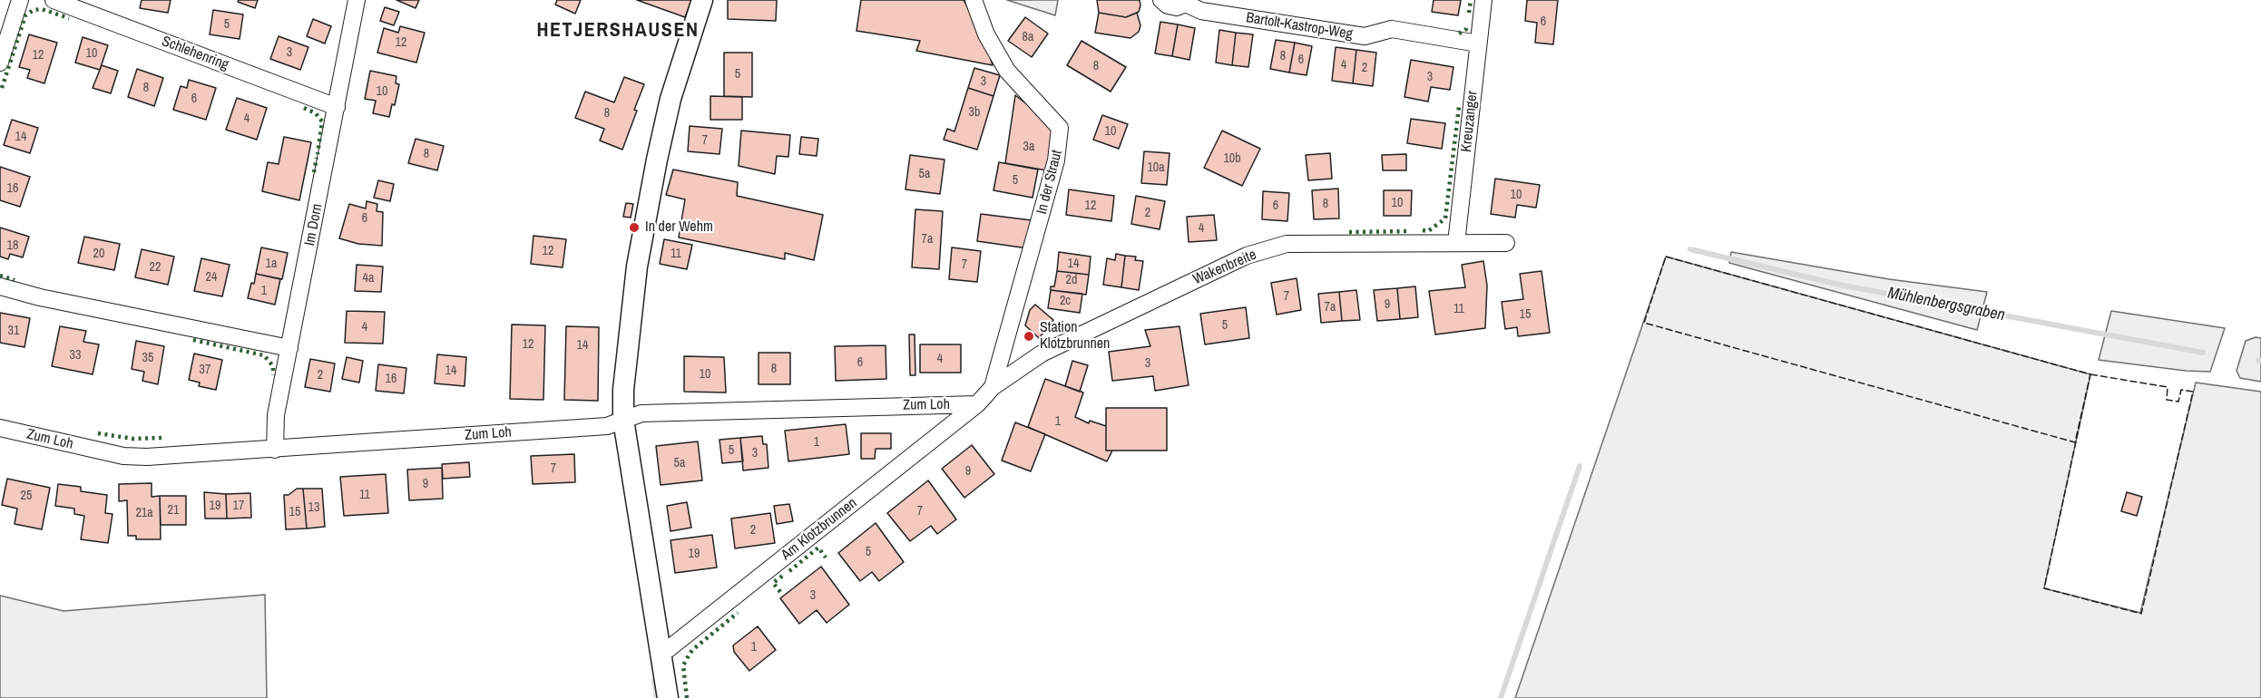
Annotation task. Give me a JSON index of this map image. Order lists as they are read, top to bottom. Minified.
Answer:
{"streets":{"street":["Bartolt-Kastrop-Weg","Schlehenring","Kreuzanger","In der Straut","Im Dorn","Wakenbreite","Zum Loh","Am Klotzbrunnen"]},"crossings":[["Bartolt-Kastrop-Weg","Kreuzanger"],["Schlehenring","Im Dorn"],["Kreuzanger","Wakenbreite"],["In der Straut","Wakenbreite"],["Im Dorn","Zum Loh"],["Wakenbreite","Zum Loh"],["Wakenbreite","Am Klotzbrunnen"],["Zum Loh","Am Klotzbrunnen"]],"districts":["HETJERSHAUSEN"],"water":["Mühlenbergsgraben"],"places":["In der Wehm","Station Klotzbrunnen"],"house_numbers":["6","5","8a","12","3","10","12","8","6","4","8","2","5","3","3","8","10","6","3b","8","4","10","14","7","3a","8","10b","10a","5a","5","16","10","10","8","12","6","2","6","4","7a","18","12","20","11","1a","14","7","22","24","4a","2d","1","7","2c","9","7a","11","15","5","4","31","12","14","33","35","4","6","3","8","37","14","10","2","16","1","1","5","3","5a","7","9","9","11","25","19","17","13","21","7","15","21a","2","5","19","3","1"]}
